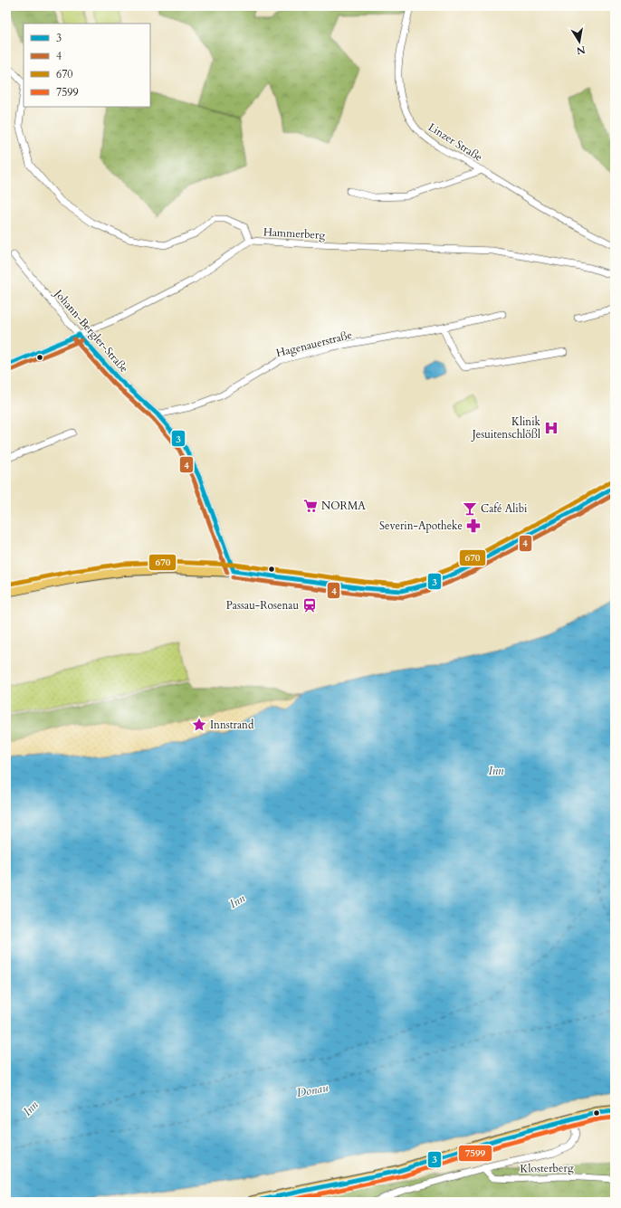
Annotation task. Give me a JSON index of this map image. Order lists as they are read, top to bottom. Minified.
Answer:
{"streets":{"street":["Linzer Straße","Hammerberg","Johann-Bergler-Straße","Hagenauerstraße","Klosterberg"]},"crossings":[["Johann-Bergler-Straße","Hagenauerstraße"]],"water":["Inn","Donau"],"places":{"hospital":["Klinik Jesuitenschlößl"],"supermarket":["NORMA"],"bar":["Café Alibi"],"pharmacy":["Severin-Apotheke"],"station":["Passau-Rosenau"],"place":["Innstrand"]},"lines":["transit line 3","transit line 4","transit line 670","transit line 7599"],"legend":["3","4","670","7599"],"north":"bottom"}
